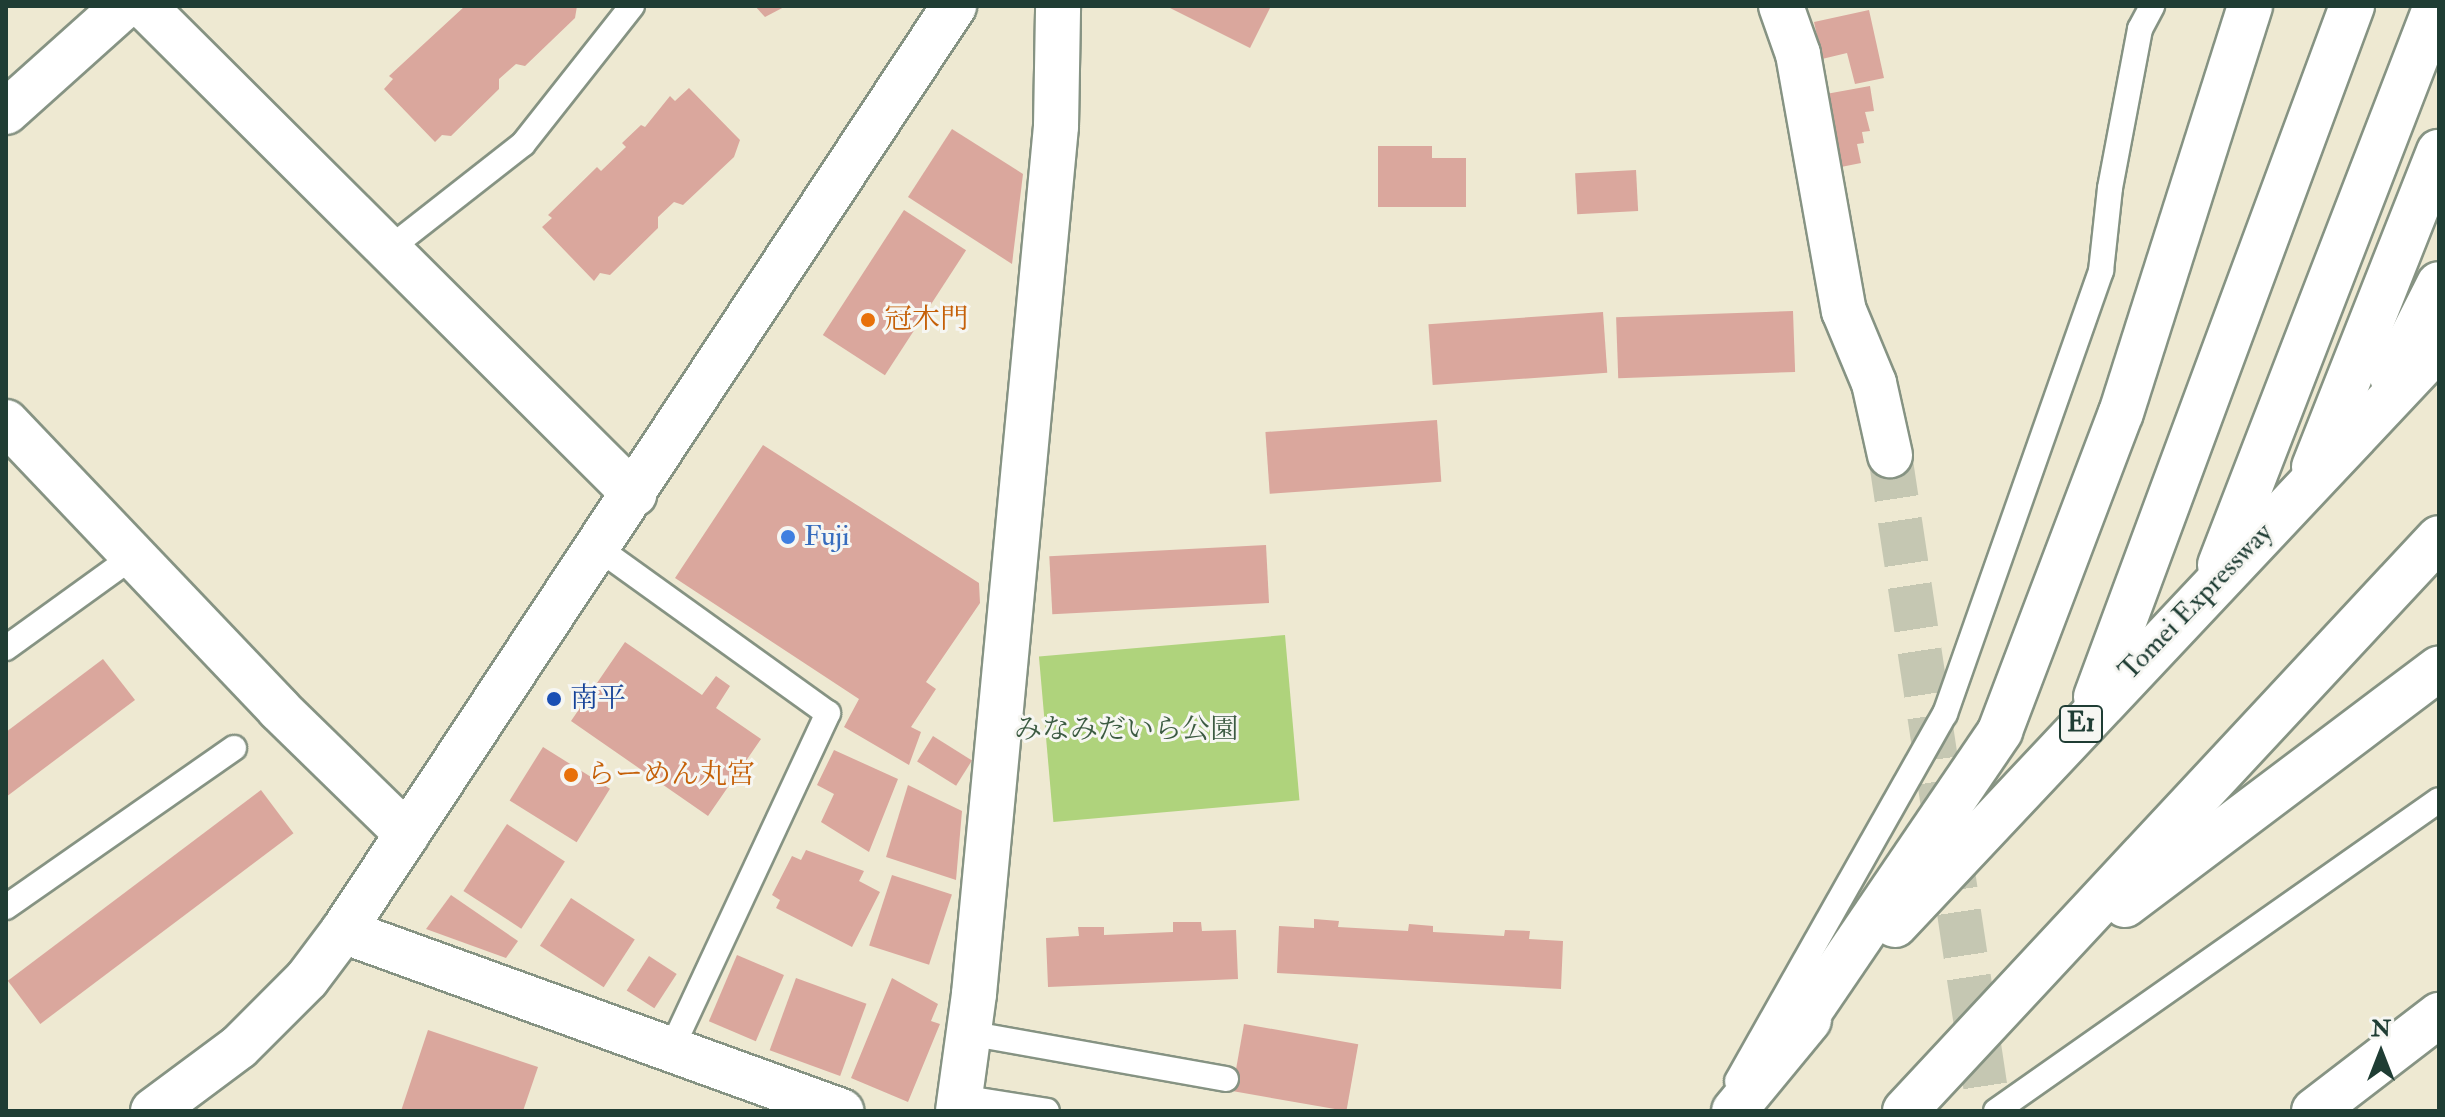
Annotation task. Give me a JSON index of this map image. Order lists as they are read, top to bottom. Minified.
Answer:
{"streets":{"main road":["Tomei Expressway","E1"]},"parks":["みなみだいら公園"],"places":["冠木門","Fuji","南平","らーめん丸宮"],"north":"top"}
